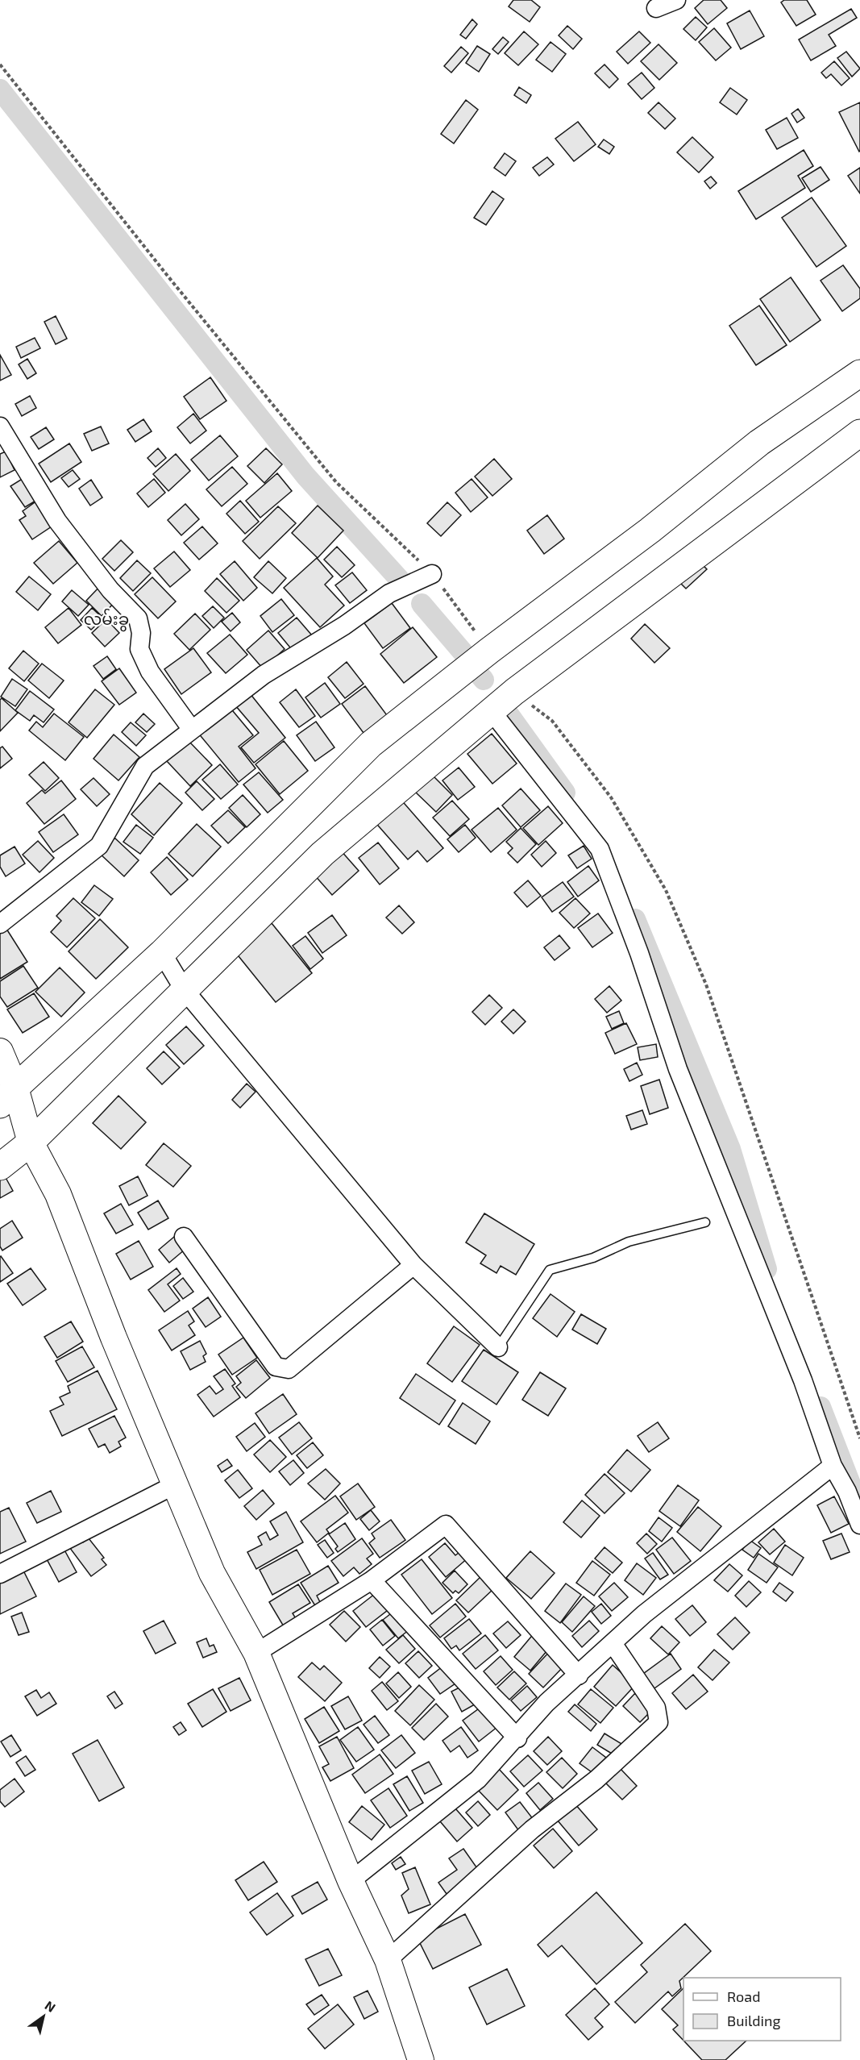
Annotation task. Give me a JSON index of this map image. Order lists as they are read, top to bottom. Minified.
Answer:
{"districts":["လမ်းခွ"],"legend":["Road","Building"],"north":"top right"}
